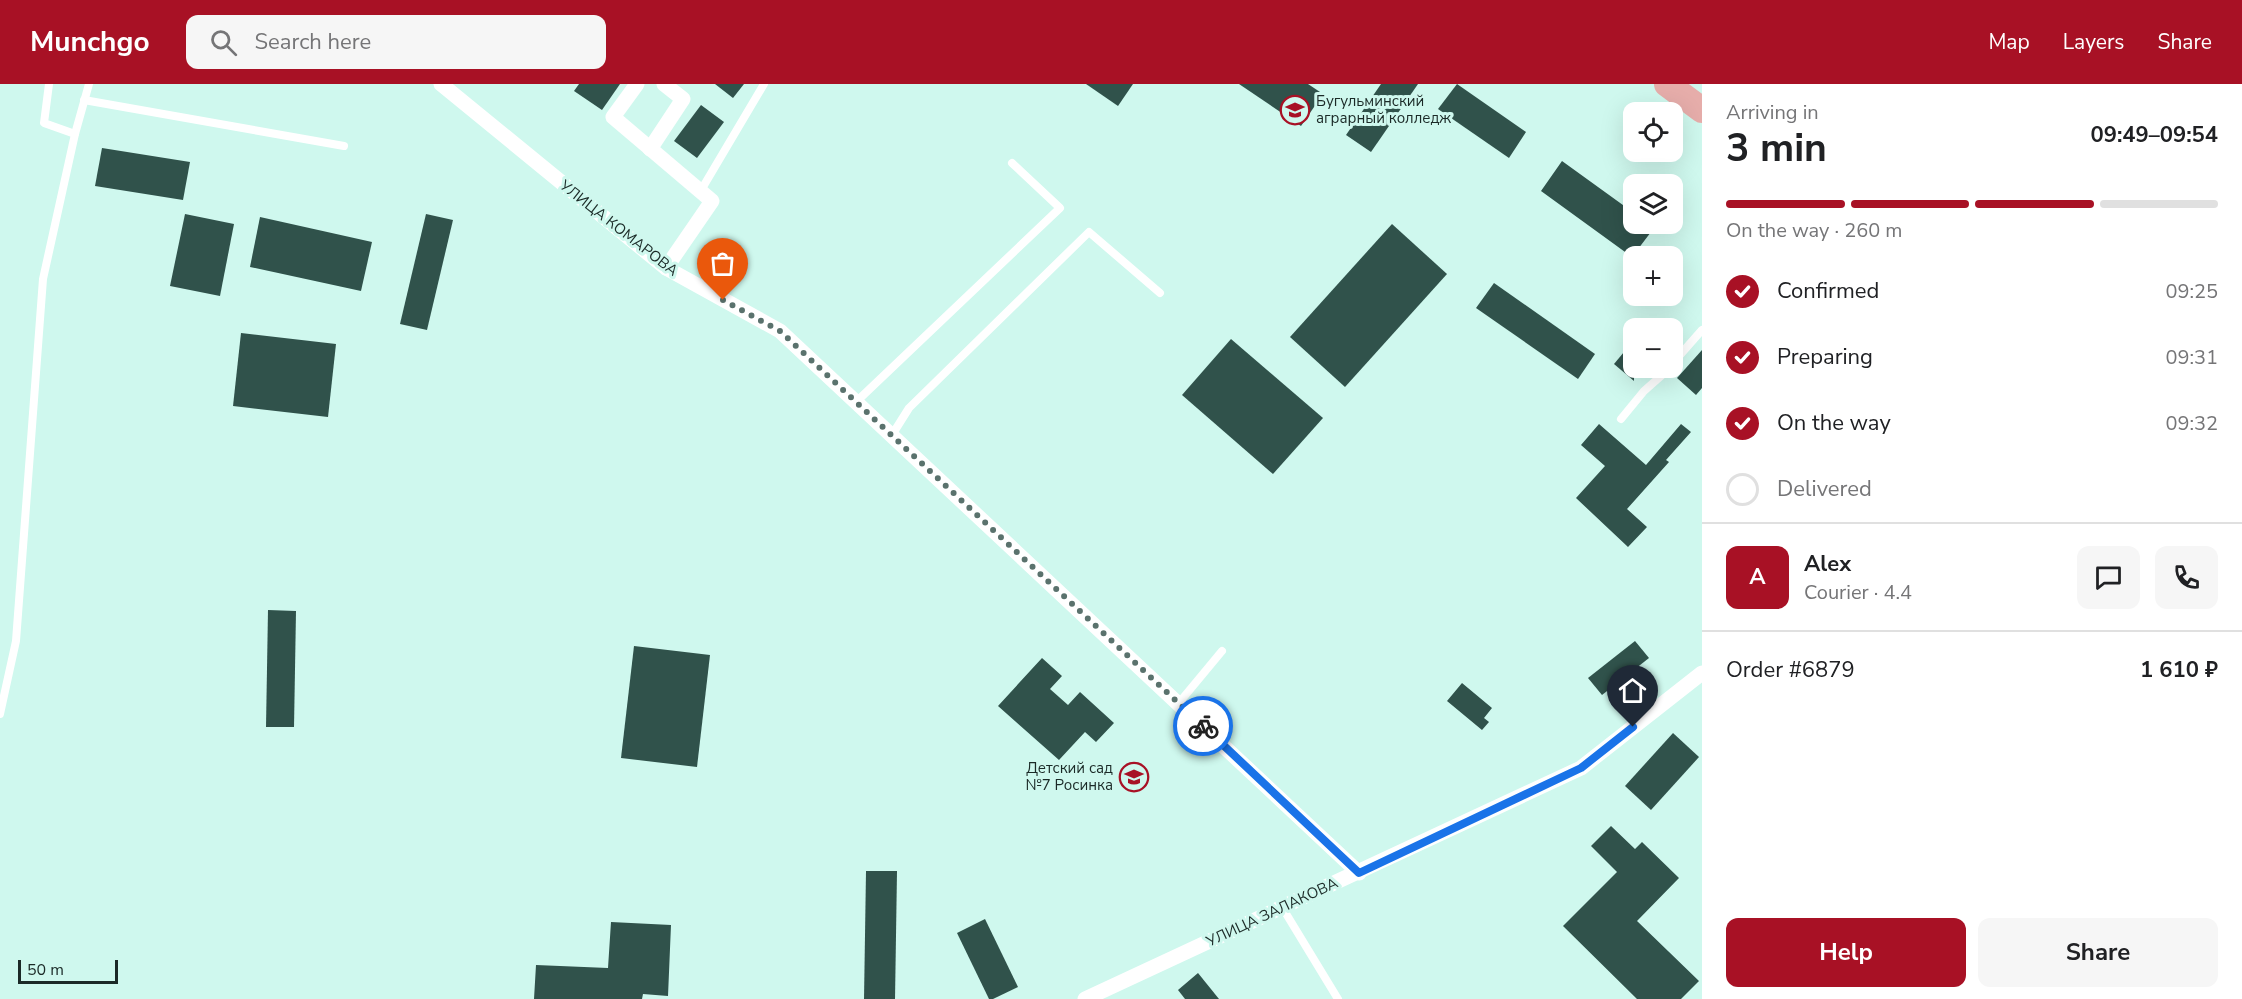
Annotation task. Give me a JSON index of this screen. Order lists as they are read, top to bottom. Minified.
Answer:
{"streets":{"street":["УЛИЦА КОМАРОВА","УЛИЦА ЗАЛАКОВА"]},"crossings":[["УЛИЦА КОМАРОВА","УЛИЦА ЗАЛАКОВА"]],"places":{"school or university":["Бугульминский аграрный колледж","Детский сад №7 Росинка"]},"scale_bar":"50 m","page":{"header":"Munchgo","search":"Search here","nav":["Map","Layers","Share"],"heading":["3 min","Arriving in","09:49–09:54"],"panel":["Alex","Courier · 4.4","Order #6879","1 610 ₽"],"map_buttons":["+","−"],"bar":"On the way · 260 m","list":[["Confirmed","09:25"],["Preparing","09:31"],["On the way","09:32"],"Delivered"],"round":"A","buttons":["Help","Share"],"scale":"50 m"}}
